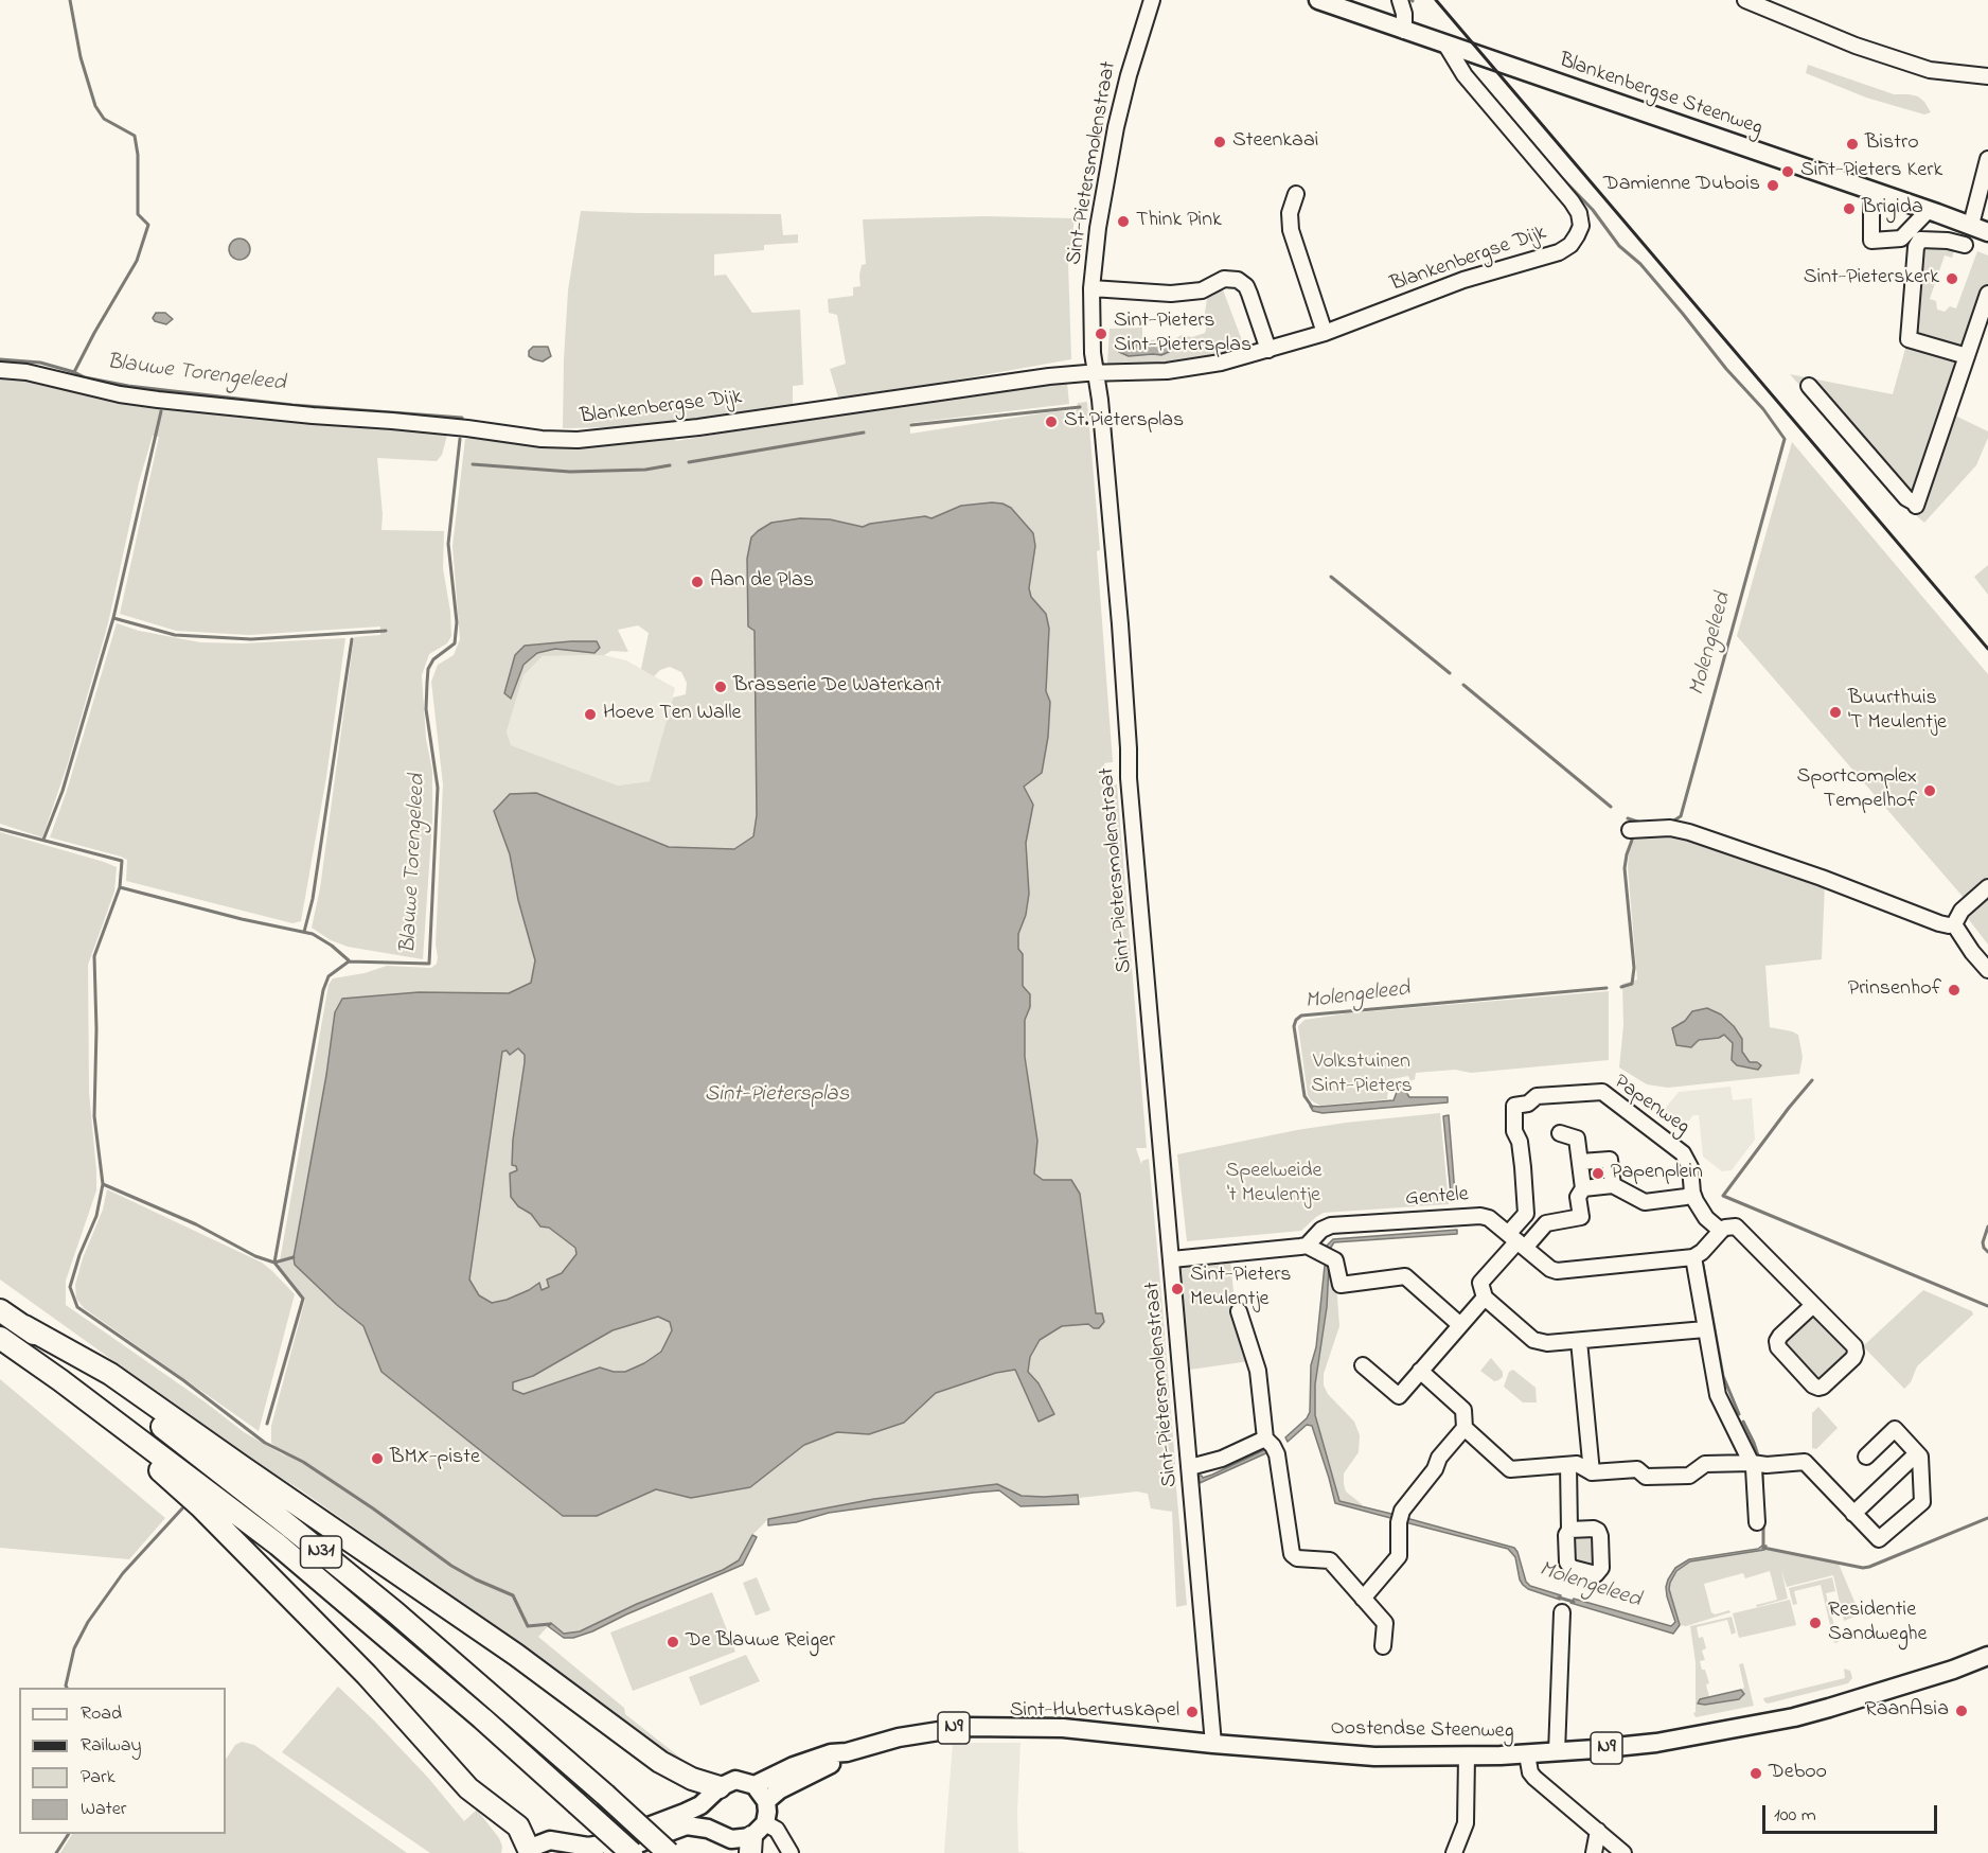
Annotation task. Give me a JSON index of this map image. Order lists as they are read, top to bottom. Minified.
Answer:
{"streets":{"highway":["N31"],"main road":["Blankenbergse Steenweg","N9","Oostendse Steenweg"],"street":["Sint-Pietersmolenstraat","Blankenbergse Dijk","Papenweg","Gentele"]},"crossings":[["Blankenbergse Steenweg","Blankenbergse Dijk"],["Sint-Pietersmolenstraat","Blankenbergse Dijk"],["Sint-Pietersmolenstraat","Oostendse Steenweg"],["Papenweg","Gentele"]],"water":["Blauwe Torengeleed","Molengeleed","Sint-Pietersplas"],"parks":["Volkstuinen Sint-Pieters","Speelweide 't Meulentje"],"places":["Steenkaai","Bistro","Sint-Pieters Kerk","Damienne Dubois","Brigida","Think Pink","Sint-Pieterskerk","Sint-Pieters Sint-Pietersplas","St.Pietersplas","Aan de Plas","Brasserie De Waterkant","Buurthuis 'T Meulentje","Hoeve Ten Walle","Sportcomplex Tempelhof","Prinsenhof","Papenplein","Sint-Pieters Meulentje","BMX-piste","Residentie Sandweghe","De Blauwe Reiger","RaanAsia","Sint-Hubertuskapel","Deboo"],"legend":["Road","Railway","Park","Water"],"scale_bar":"100 m"}
